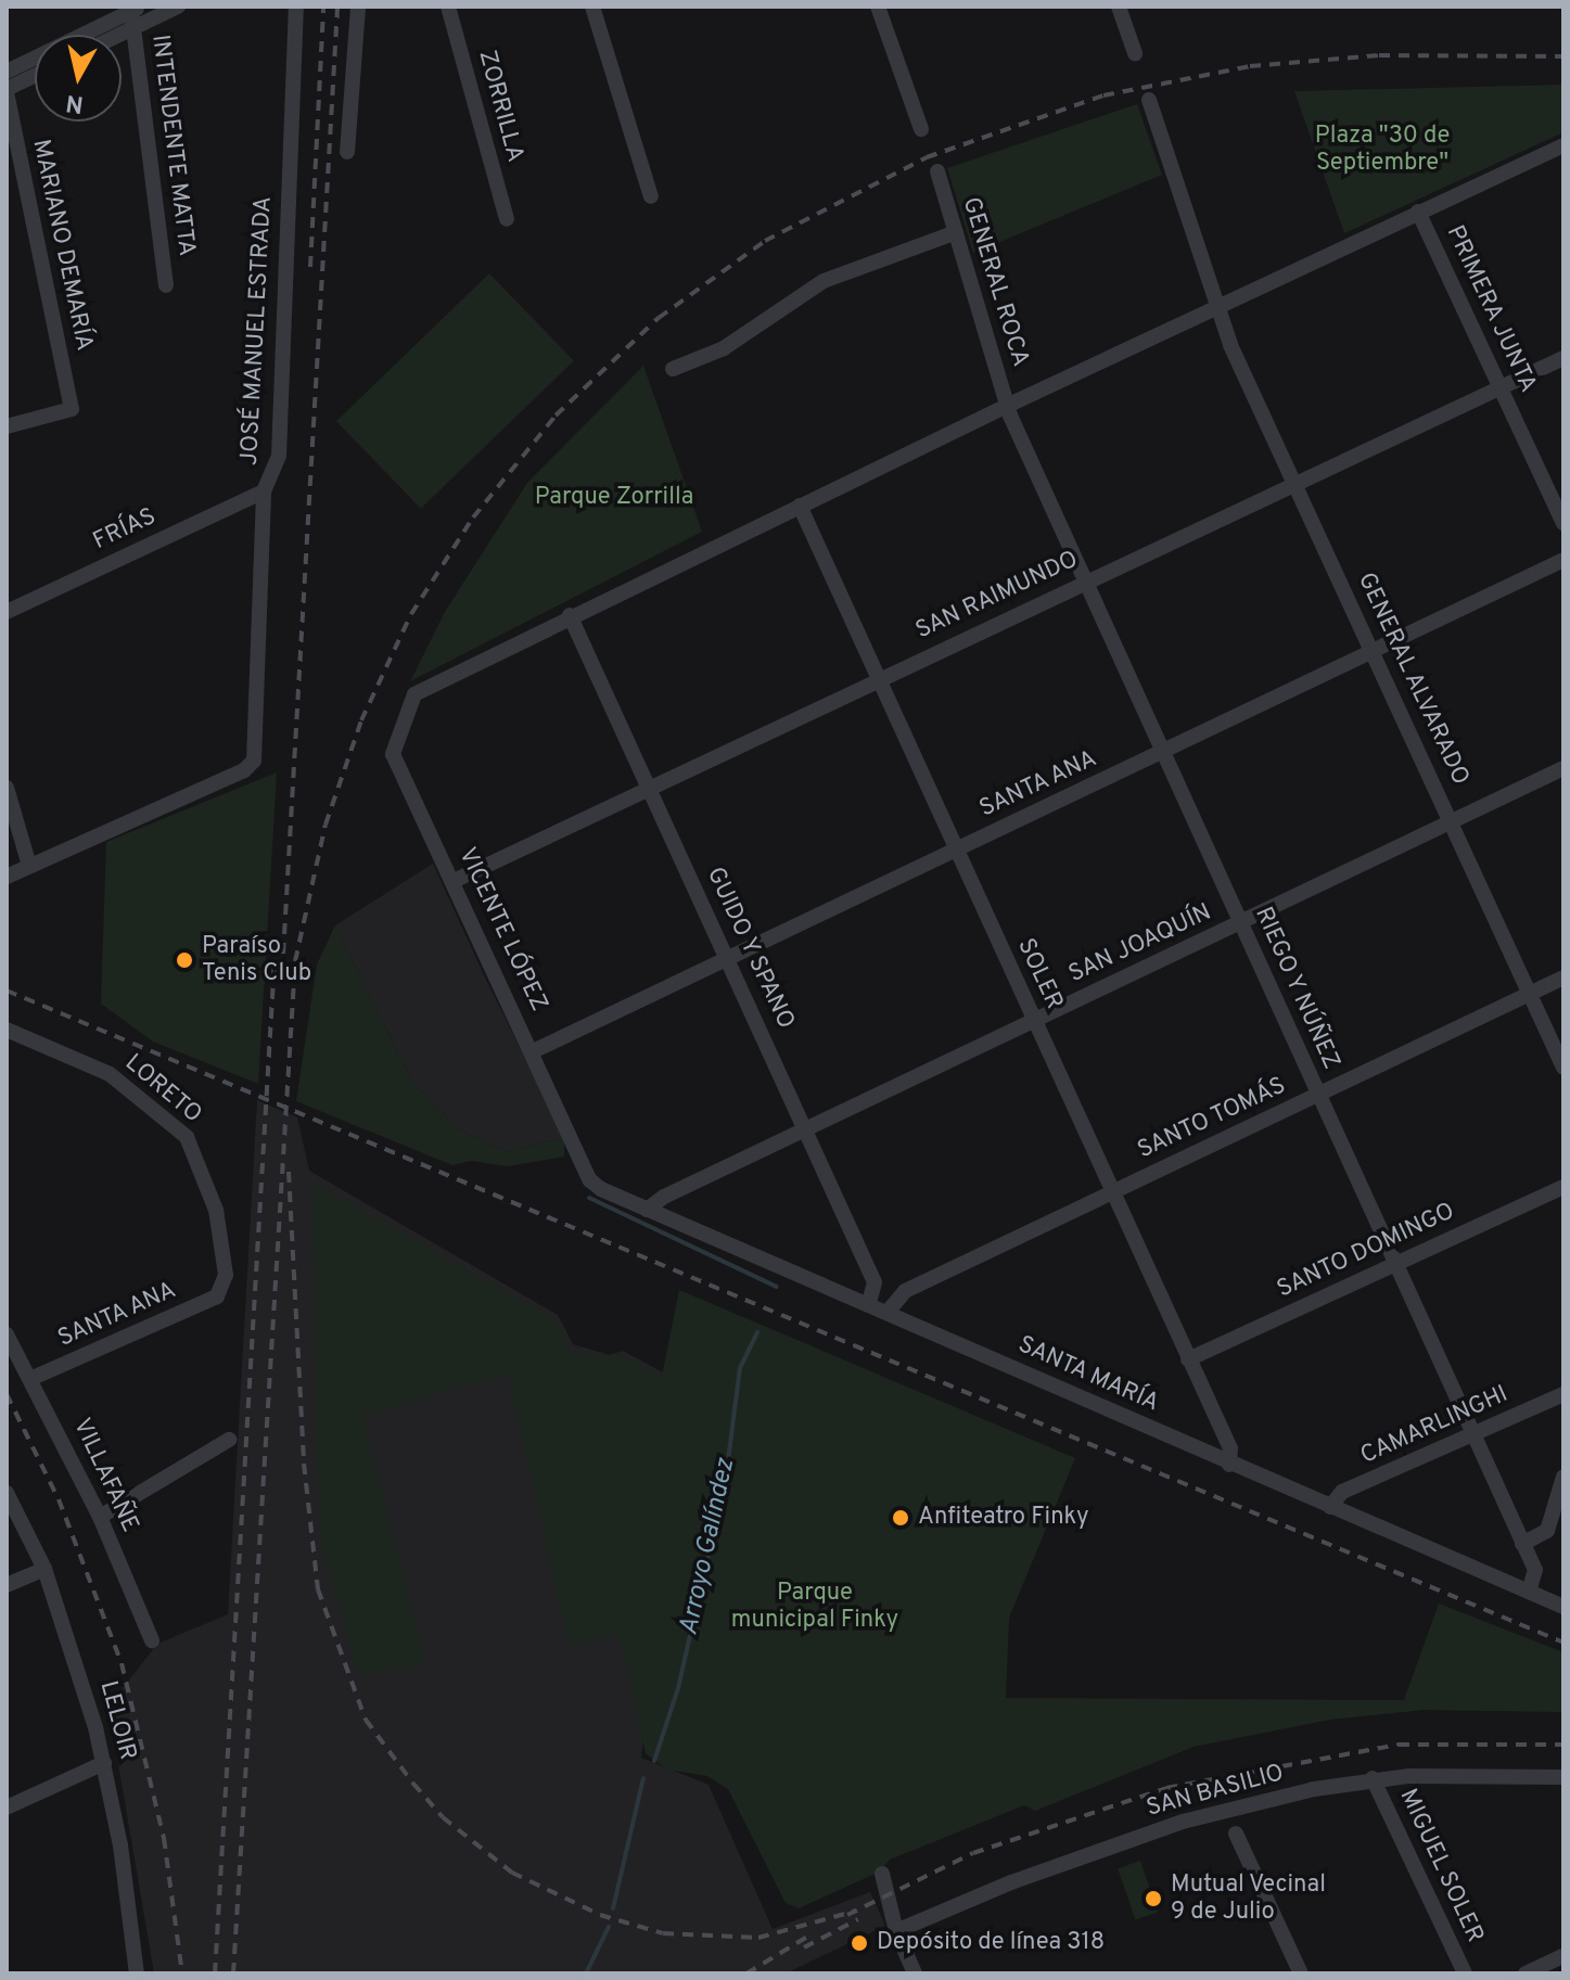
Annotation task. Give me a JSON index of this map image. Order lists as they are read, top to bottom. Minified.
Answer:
{"streets":{"street":["ZORRILLA","INTENDENTE MATTA","MARIANO DEMARÍA","GENERAL ROCA","PRIMERA JUNTA","JOSÉ MANUEL ESTRADA","FRÍAS","SAN RAIMUNDO","GENERAL ALVARADO","SANTA ANA","VICENTE LÓPEZ","SAN JOAQUÍN","GUIDO Y SPANO","SOLER","RIEGO Y NÚÑEZ","LORETO","SANTO TOMÁS","SANTO DOMINGO","SANTA MARÍA","CAMARLINGHI","VILLAFAÑE","LELOIR","SAN BASILIO","MIGUEL SOLER"]},"crossings":[["GENERAL ROCA","RIEGO Y NÚÑEZ"],["PRIMERA JUNTA","SAN RAIMUNDO"],["JOSÉ MANUEL ESTRADA","FRÍAS"],["SAN RAIMUNDO","GENERAL ALVARADO"],["SAN RAIMUNDO","VICENTE LÓPEZ"],["SAN RAIMUNDO","GUIDO Y SPANO"],["SAN RAIMUNDO","SOLER"],["SAN RAIMUNDO","RIEGO Y NÚÑEZ"],["GENERAL ALVARADO","SANTA ANA"],["GENERAL ALVARADO","SAN JOAQUÍN"],["GENERAL ALVARADO","SANTO TOMÁS"],["SANTA ANA","VICENTE LÓPEZ"],["SANTA ANA","GUIDO Y SPANO"],["SANTA ANA","SOLER"],["SANTA ANA","RIEGO Y NÚÑEZ"],["SANTA ANA","LORETO"],["SANTA ANA","VILLAFAÑE"],["VICENTE LÓPEZ","GUIDO Y SPANO"],["VICENTE LÓPEZ","SANTA MARÍA"],["SAN JOAQUÍN","GUIDO Y SPANO"],["SAN JOAQUÍN","SOLER"],["SAN JOAQUÍN","RIEGO Y NÚÑEZ"],["SAN JOAQUÍN","SANTA MARÍA"],["GUIDO Y SPANO","SANTA MARÍA"],["SOLER","SANTO TOMÁS"],["SOLER","SANTO DOMINGO"],["SOLER","SANTA MARÍA"],["RIEGO Y NÚÑEZ","SANTO TOMÁS"],["RIEGO Y NÚÑEZ","SANTO DOMINGO"],["RIEGO Y NÚÑEZ","SANTA MARÍA"],["RIEGO Y NÚÑEZ","CAMARLINGHI"],["SANTO TOMÁS","SANTA MARÍA"],["SANTA MARÍA","CAMARLINGHI"],["SAN BASILIO","MIGUEL SOLER"]],"water":["Arroyo Galíndez"],"parks":["Plaza \"30 de Septiembre\"","Parque Zorrilla","Parque municipal Finky"],"places":["Paraíso Tenis Club","Anfiteatro Finky","Mutual Vecinal 9 de Julio","Depósito de línea 318"],"north":"bottom"}
